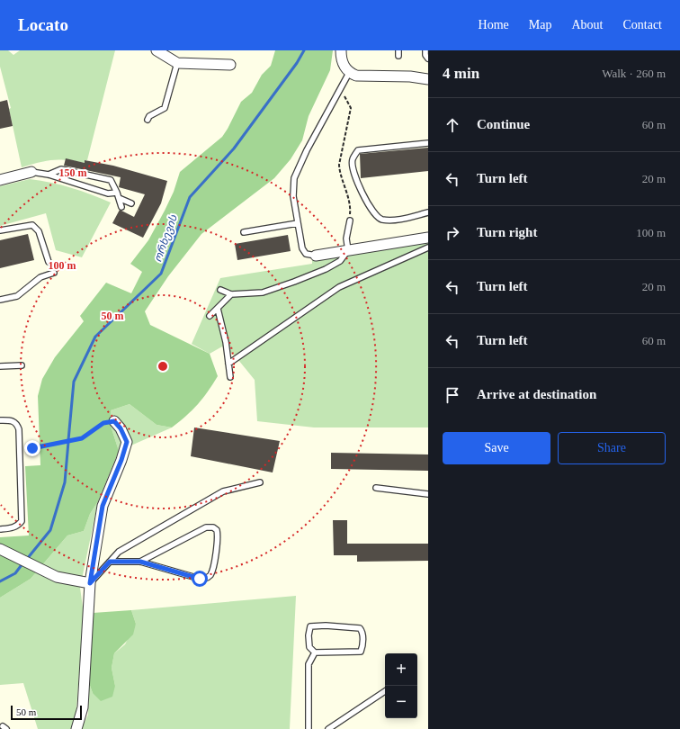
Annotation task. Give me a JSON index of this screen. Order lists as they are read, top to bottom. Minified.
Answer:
{"water":["ორხევის"],"scale_bar":"50 m","page":{"header":"Locato","nav":["Home","Map","About","Contact"],"heading":["4 min","Walk · 260 m"],"list":[["Continue","60 m"],["Turn left","20 m"],["Turn right","100 m"],["Turn left","20 m"],["Turn left","60 m"],"Arrive at destination"],"buttons":["Save","Share"],"map_buttons":["+","−"],"scale":"50 m"},"rings":["150 m","100 m","50 m"]}
